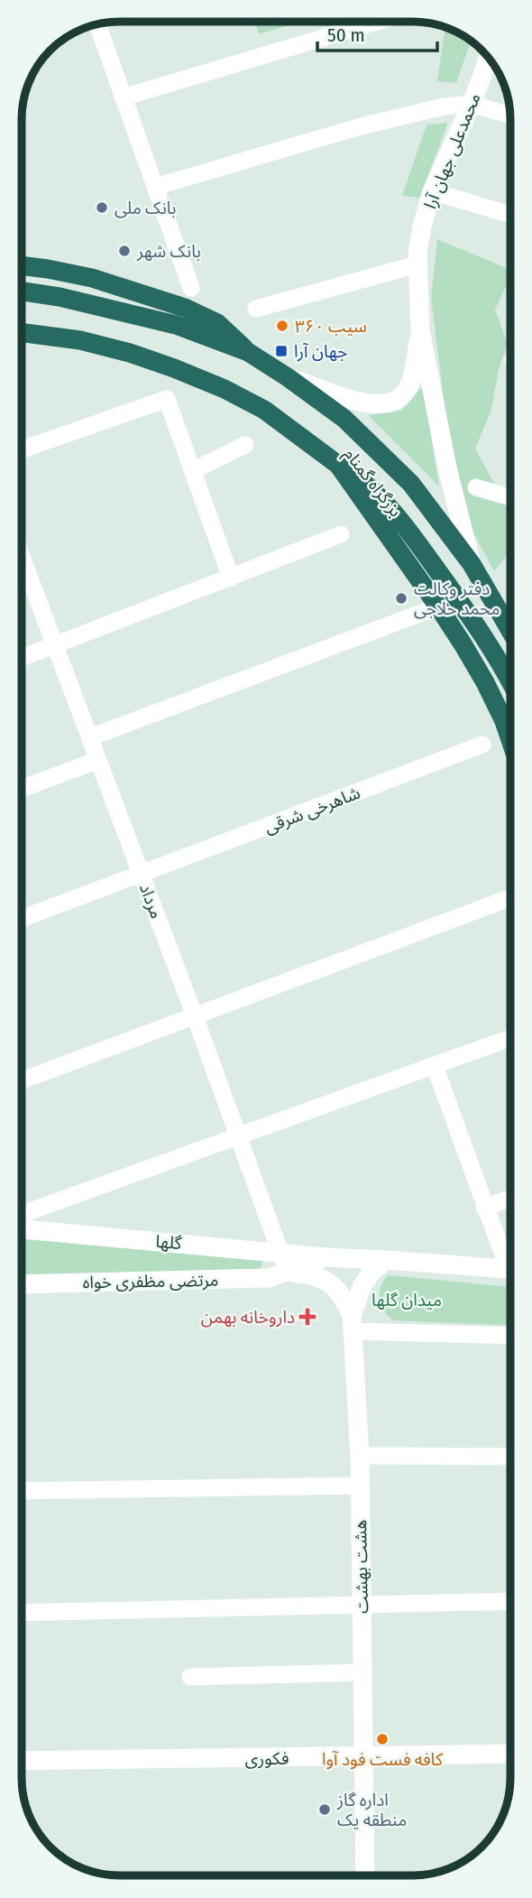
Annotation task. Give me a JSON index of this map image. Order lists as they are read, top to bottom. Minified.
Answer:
{"streets":{"highway":["بزرگراه گمنام"],"main road":["محمدعلی جهان آرا","گلها","مرتضی مظفری خواه","هشت بهشت","فکوری"],"street":["شاهرخی شرقی","مرداد"]},"crossings":[["شاهرخی شرقی","مرداد"],["مرداد","گلها"],["مرداد","مرتضی مظفری خواه"],["گلها","مرتضی مظفری خواه"],["گلها","هشت بهشت"],["هشت بهشت","فکوری"]],"parks":["میدان گلها"],"places":{"other":["بانک ملی","بانک شهر","سیب ۳۶۰","دفتر وکالت محمد حلاجی","کافه فست فود آوا","اداره گاز منطقه یک"],"transit":["جهان آرا"],"health":["داروخانه بهمن"]},"scale_bar":"50 m"}
